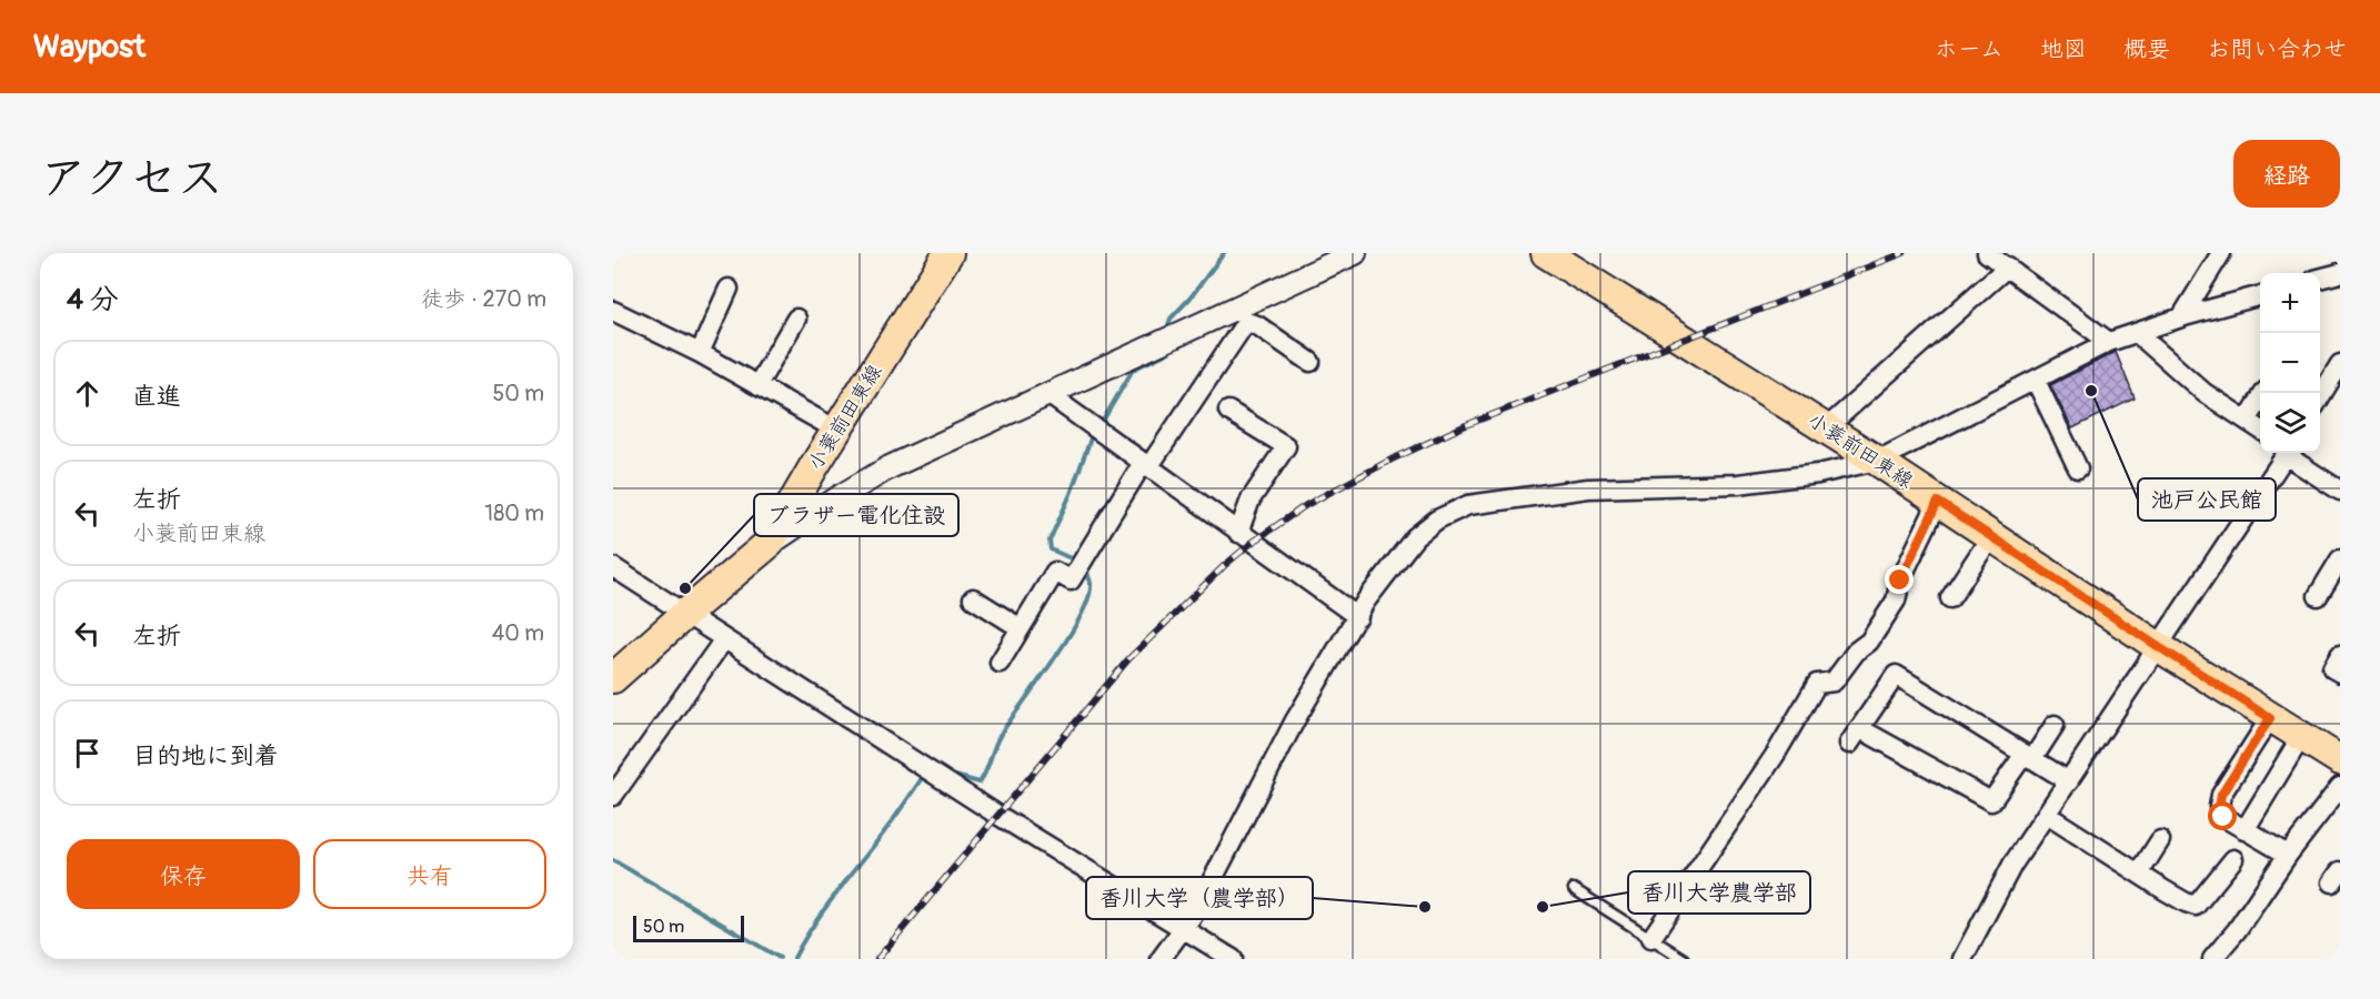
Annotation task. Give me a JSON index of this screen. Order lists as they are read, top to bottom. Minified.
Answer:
{"streets":{"main road":["小蓑前田東線"]},"places":["池戸公民館","ブラザー電化住設","香川大学（農学部）","香川大学農学部"],"scale_bar":"50 m","page":{"header":"Waypost","nav":["ホーム","地図","概要","お問い合わせ"],"title":"アクセス","buttons":["経路",["保存","共有"]],"heading":["4 分","徒歩 · 270 m"],"map_buttons":["+","−"],"list":[["直進","50 m"],["左折","小蓑前田東線","180 m"],["左折","40 m"],"目的地に到着"],"scale":"50 m"}}
